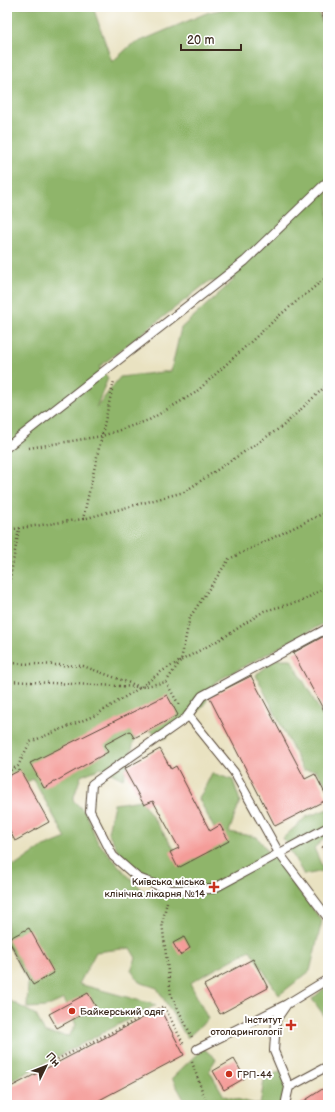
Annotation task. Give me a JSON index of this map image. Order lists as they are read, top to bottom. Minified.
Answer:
{"places":{"health":["Київська міська клінічна лікарня №14","Інститут отоларингології"],"other":["Байкерський одяг","ГРП-44"]},"scale_bar":"20 m","north":"top right"}
